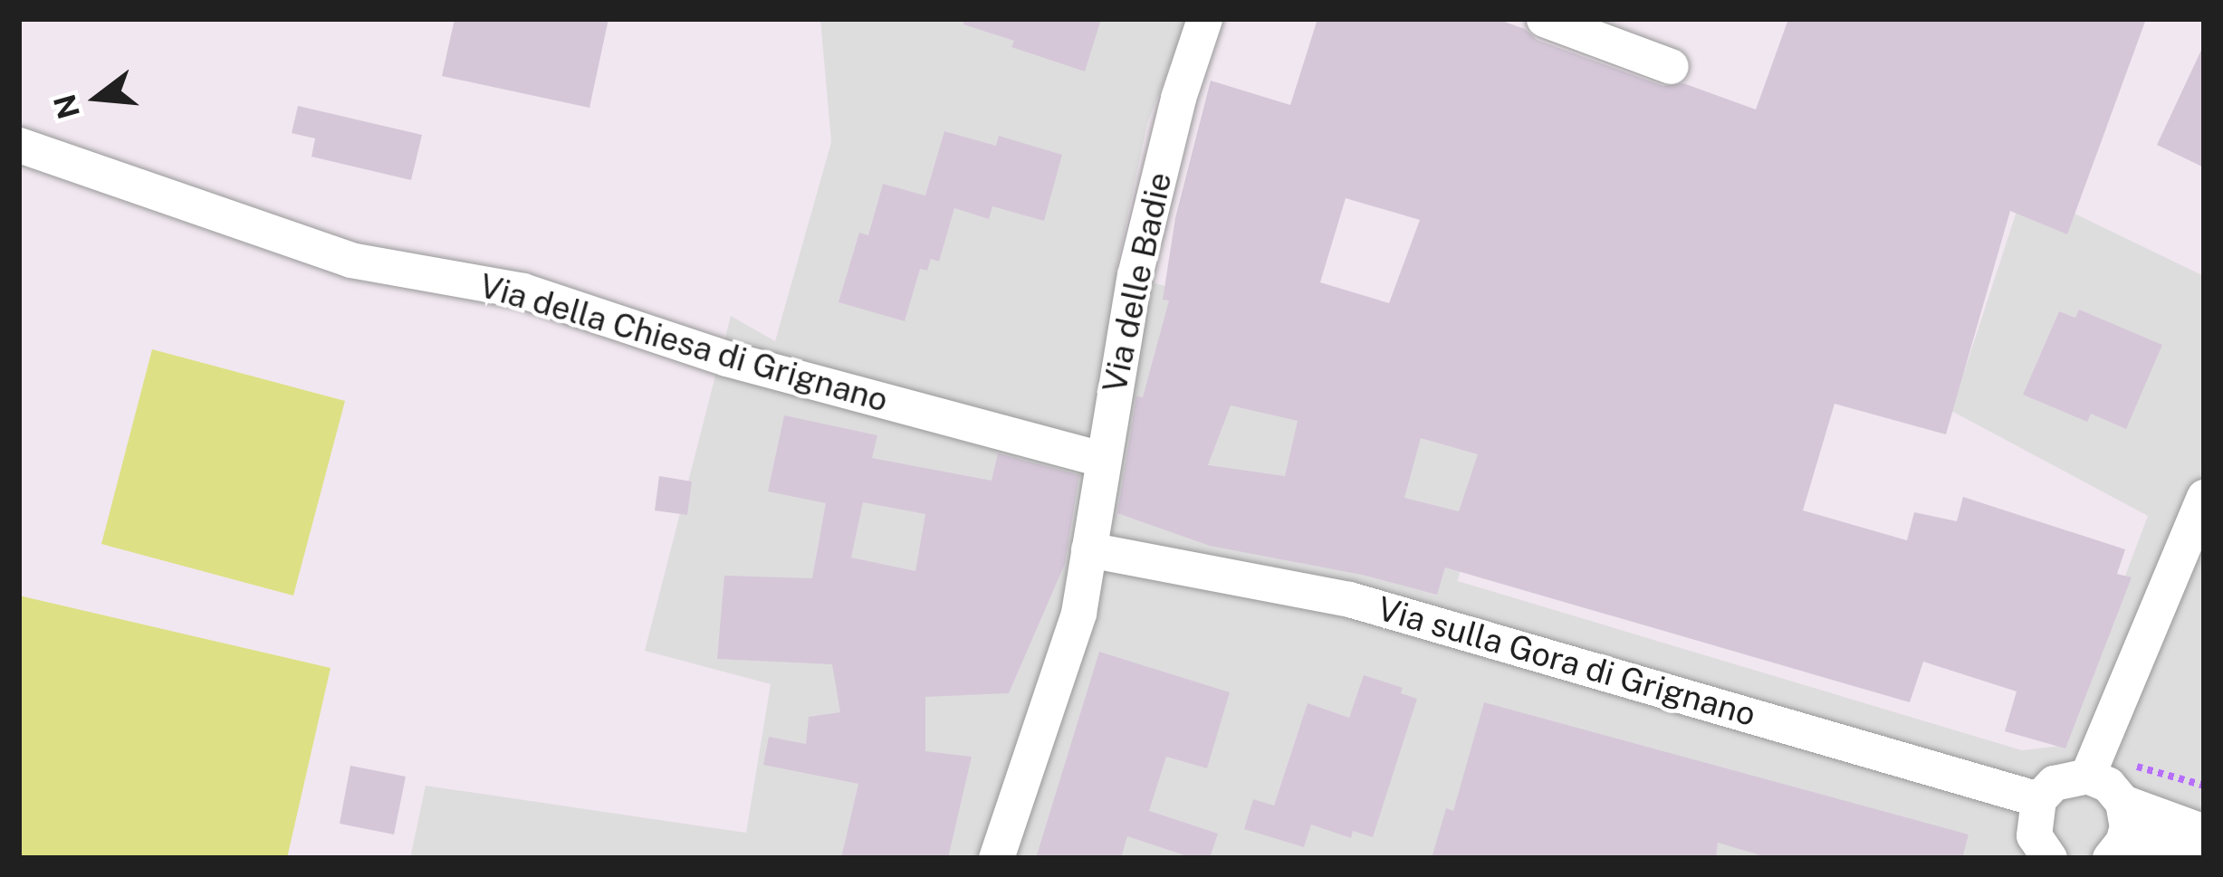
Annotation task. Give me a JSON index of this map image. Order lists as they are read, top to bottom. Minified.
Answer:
{"streets":{"street":["Via delle Badie","Via della Chiesa di Grignano","Via sulla Gora di Grignano"]},"crossings":[["Via delle Badie","Via della Chiesa di Grignano"],["Via delle Badie","Via sulla Gora di Grignano"]],"north":"left"}
